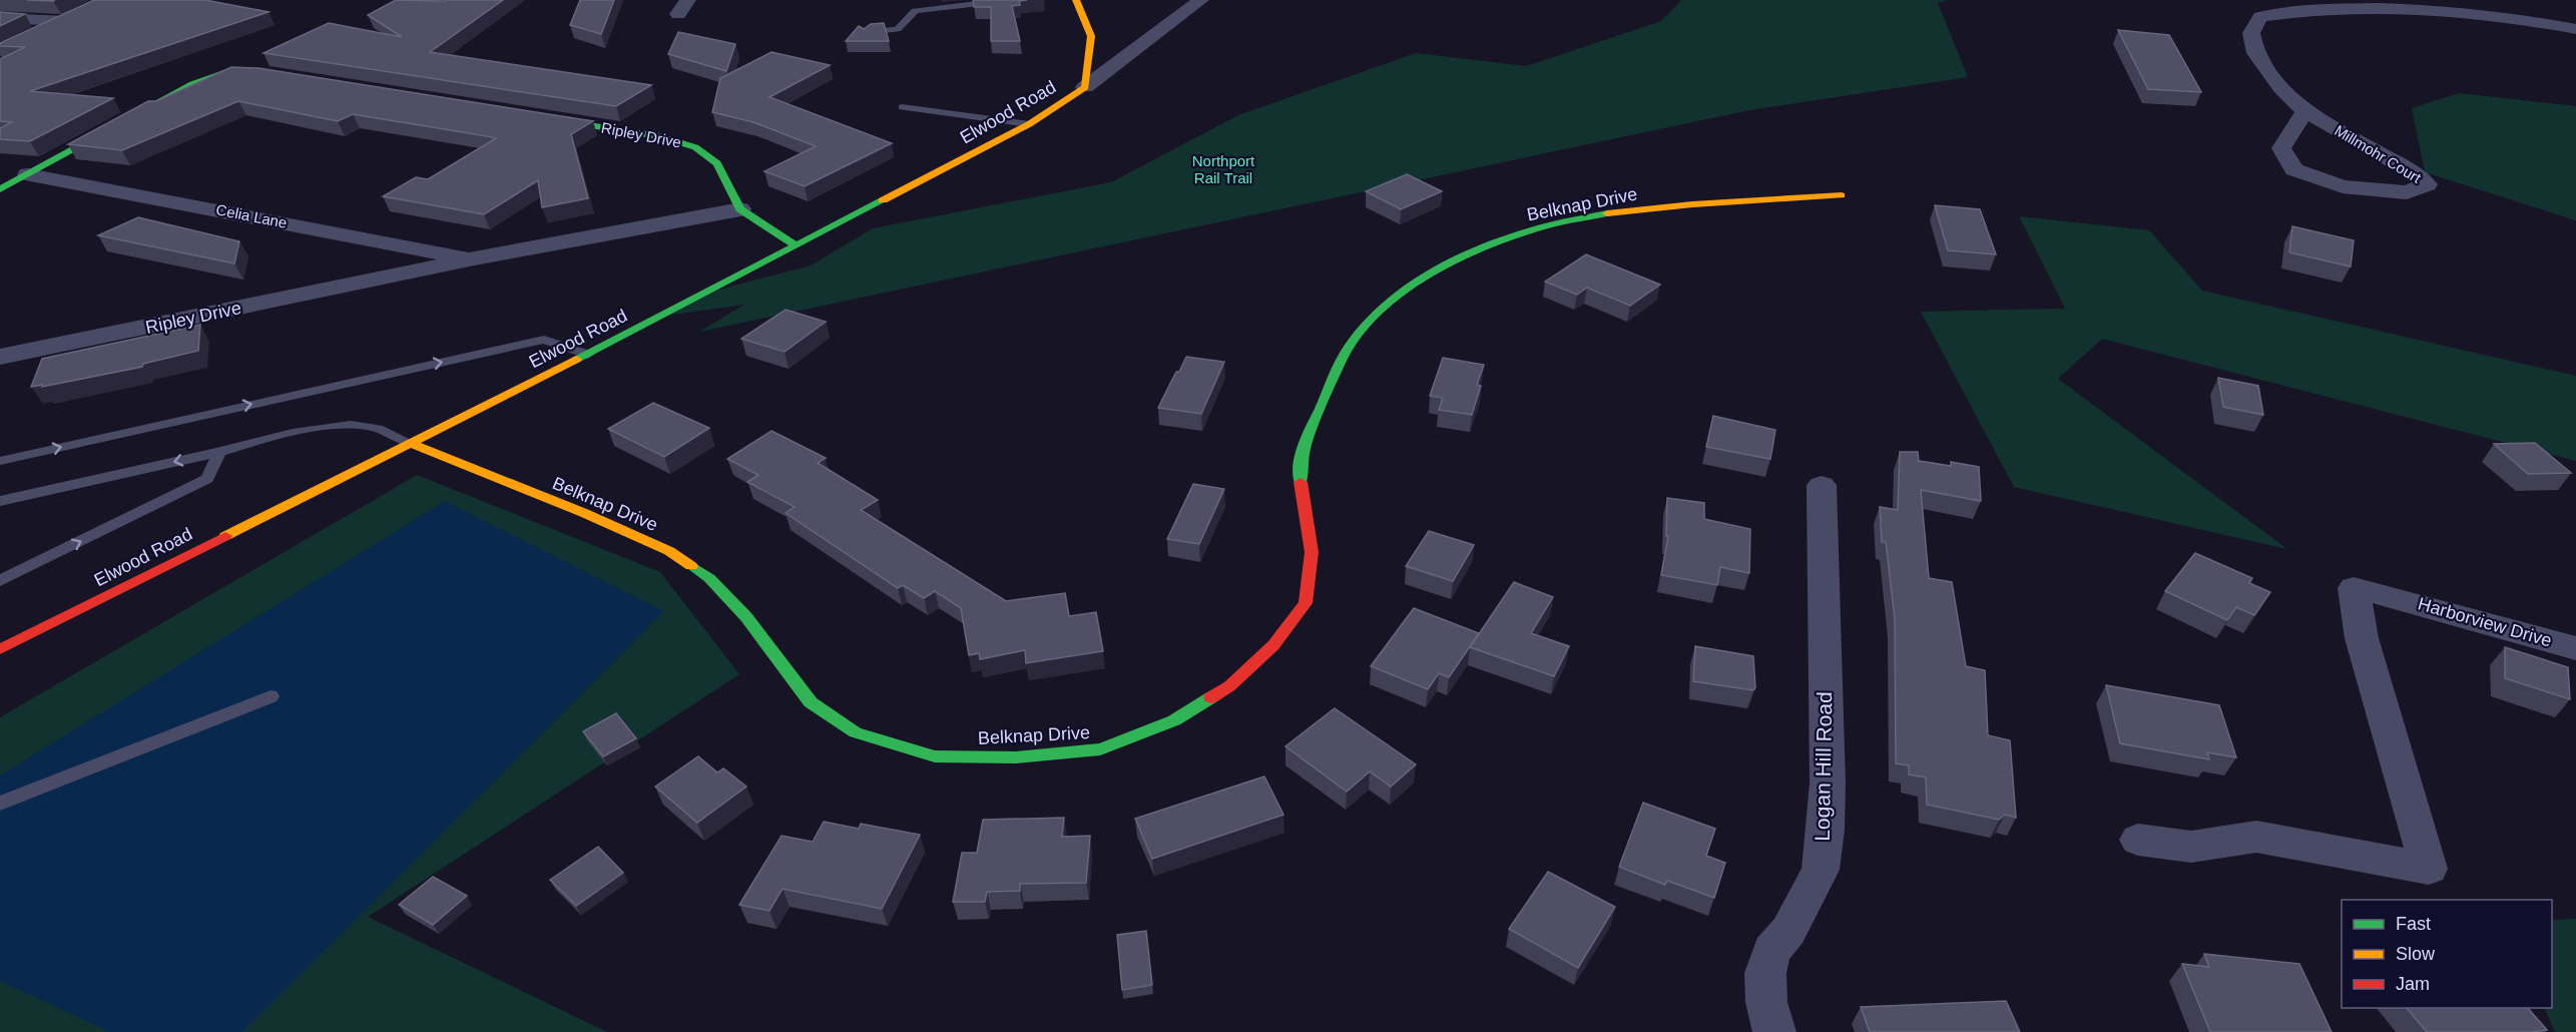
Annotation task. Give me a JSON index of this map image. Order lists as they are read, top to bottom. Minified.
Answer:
{"streets":{"street":["Elwood Road","Ripley Drive","Millmohr Court","Belknap Drive","Celia Lane","Harborview Drive","Logan Hill Road"]},"crossings":[["Elwood Road","Belknap Drive"],["Ripley Drive","Celia Lane"]],"parks":["Northport Rail Trail"],"legend":["Fast","Slow","Jam"]}
